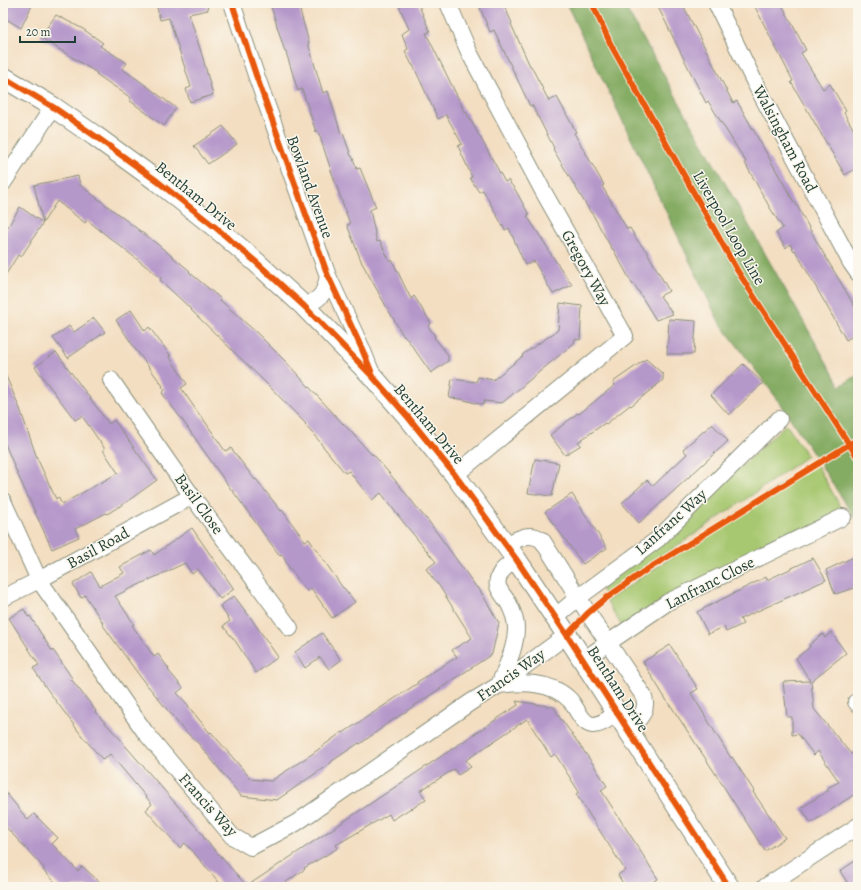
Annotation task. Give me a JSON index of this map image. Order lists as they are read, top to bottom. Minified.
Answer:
{"streets":{"street":["Walsingham Road","Bowland Avenue","Bentham Drive","Gregory Way","Basil Close","Lanfranc Way","Basil Road","Lanfranc Close","Francis Way"],"cycle path":["Liverpool Loop Line"]},"crossings":[["Bowland Avenue","Bentham Drive"],["Bentham Drive","Gregory Way"],["Bentham Drive","Lanfranc Way"],["Bentham Drive","Lanfranc Close"],["Bentham Drive","Francis Way"],["Basil Close","Basil Road"],["Basil Road","Francis Way"]],"scale_bar":"20 m"}
